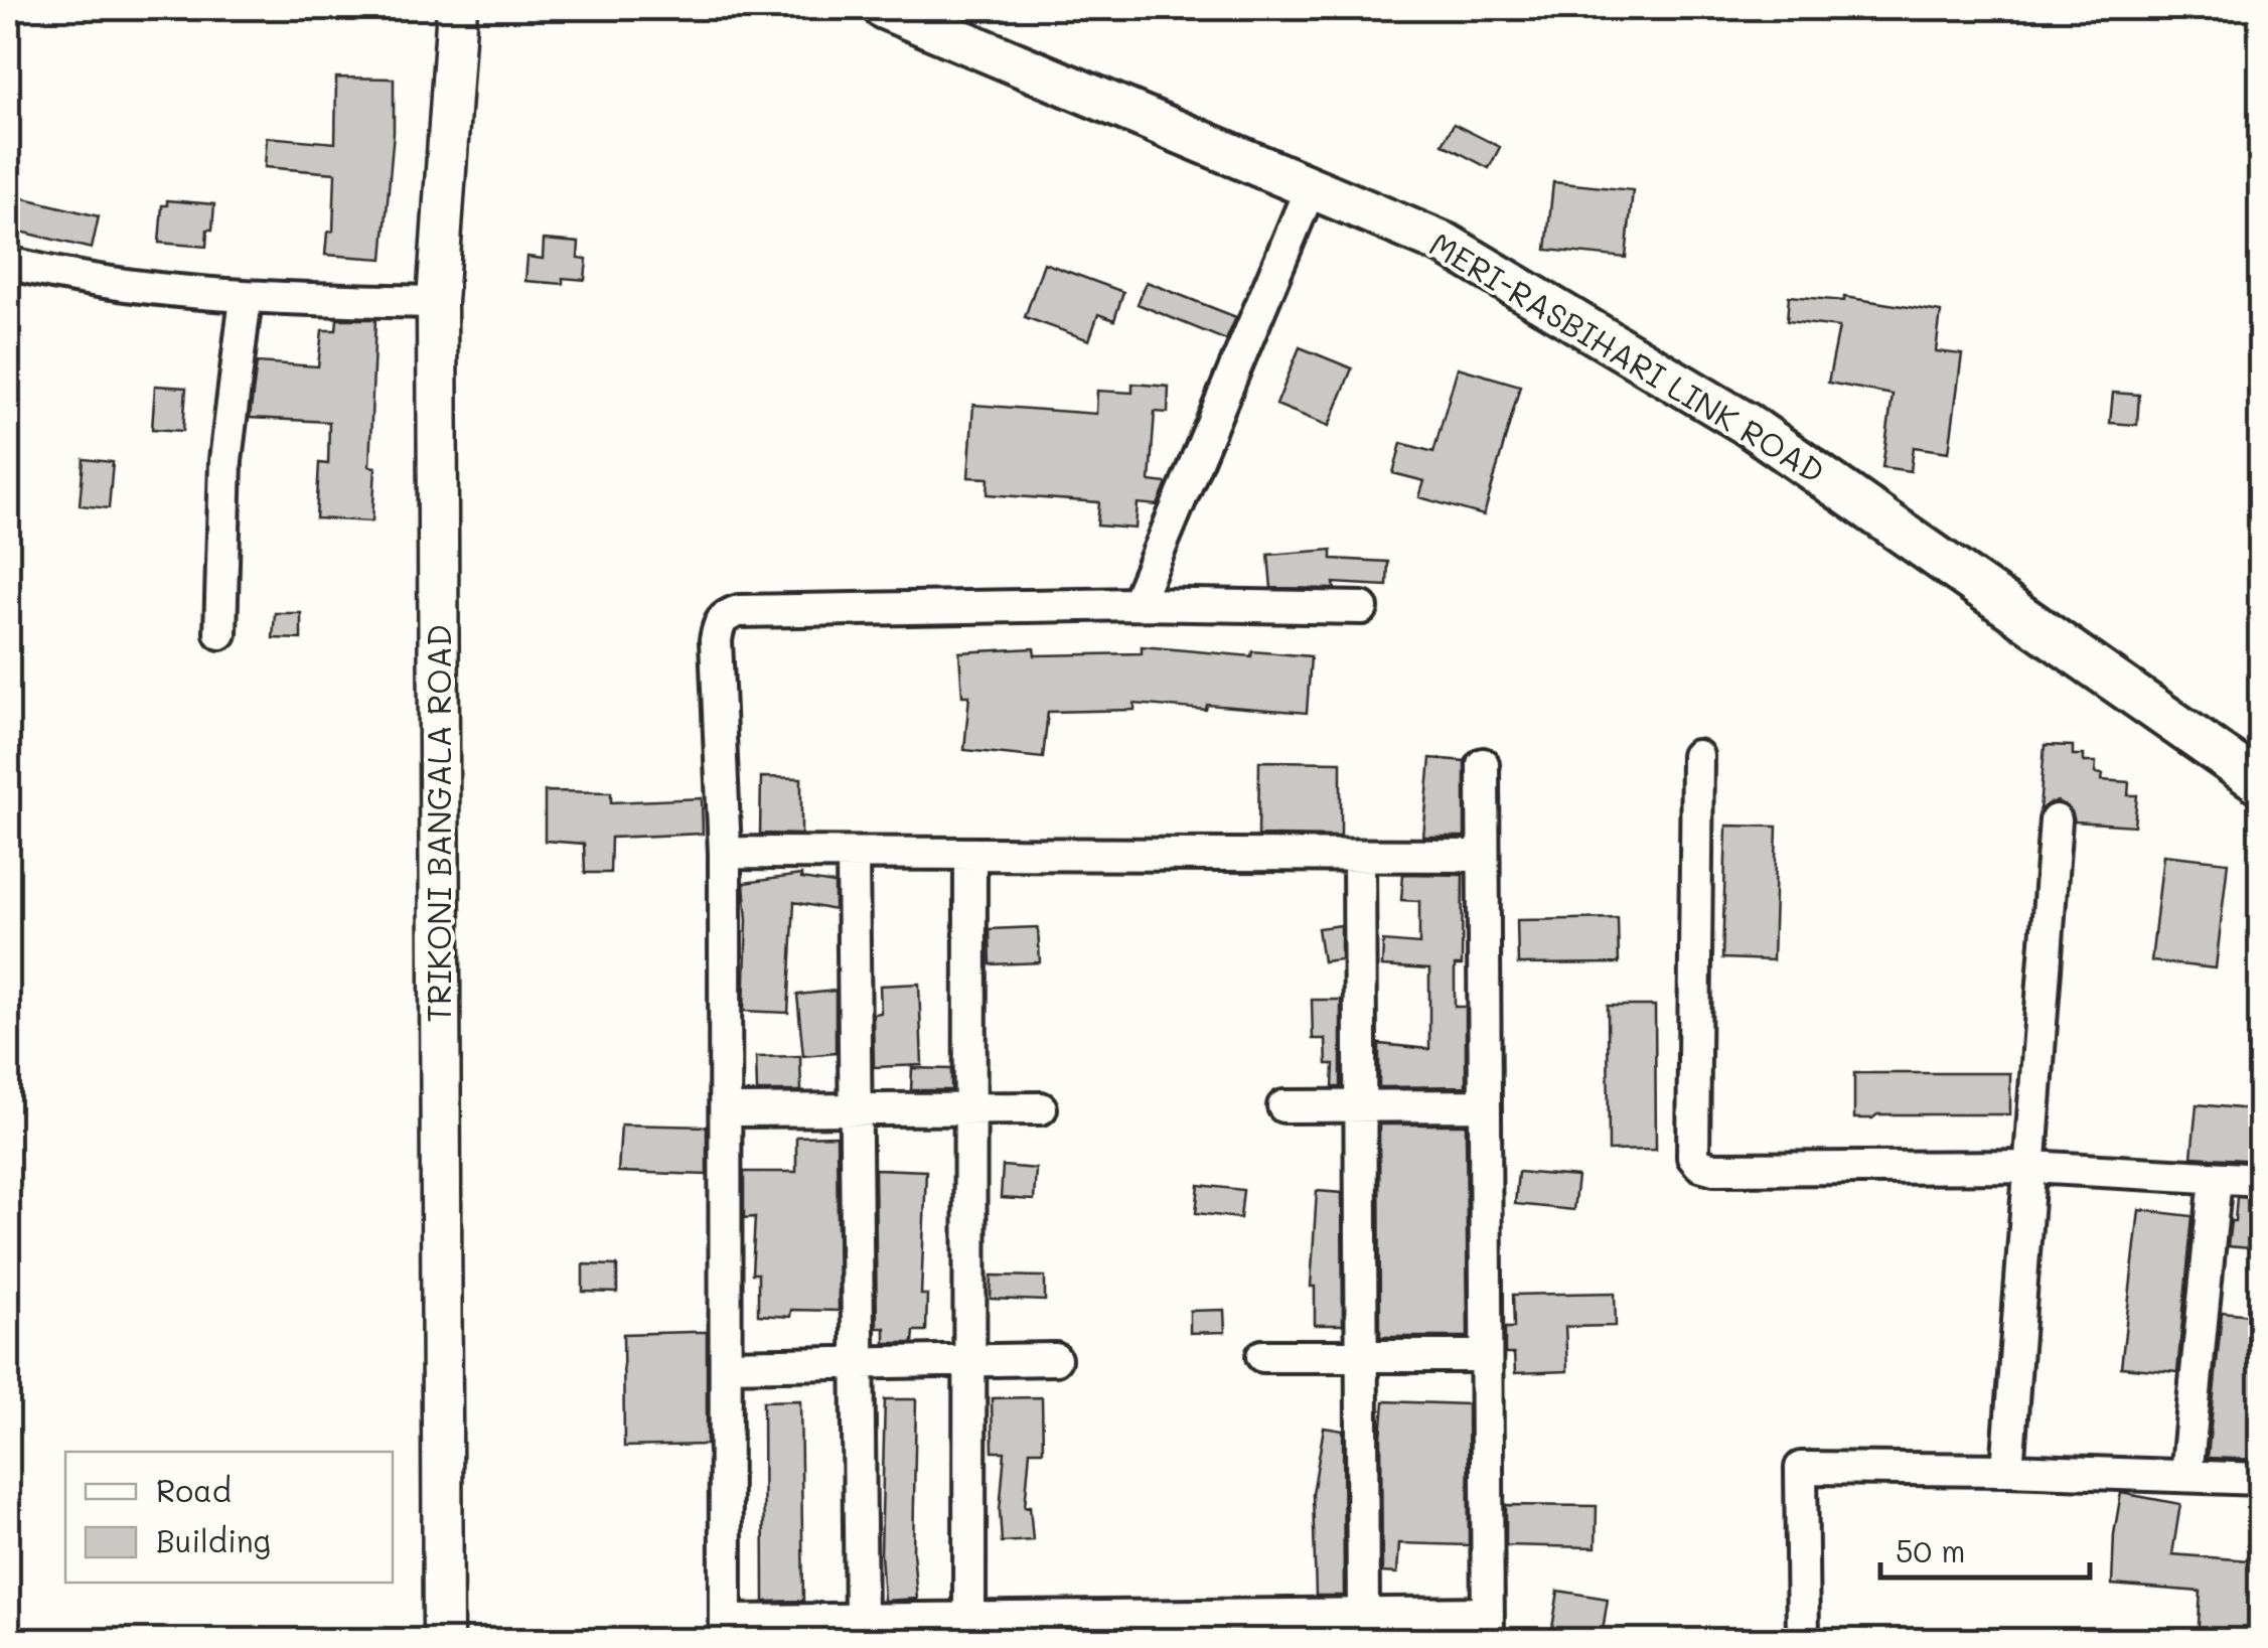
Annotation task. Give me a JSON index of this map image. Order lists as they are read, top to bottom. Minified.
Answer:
{"streets":{"main road":["MERI-RASBIHARI LINK ROAD"],"street":["TRIKONI BANGALA ROAD"]},"legend":["Road","Building"],"scale_bar":"50 m"}
